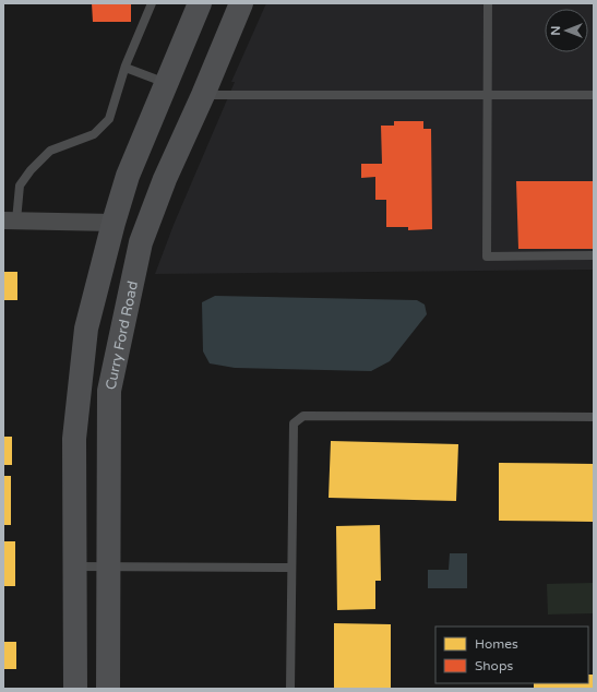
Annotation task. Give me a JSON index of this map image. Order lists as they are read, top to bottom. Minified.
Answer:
{"streets":{"main road":["Curry Ford Road"]},"legend":["Homes","Shops"],"north":"left"}
